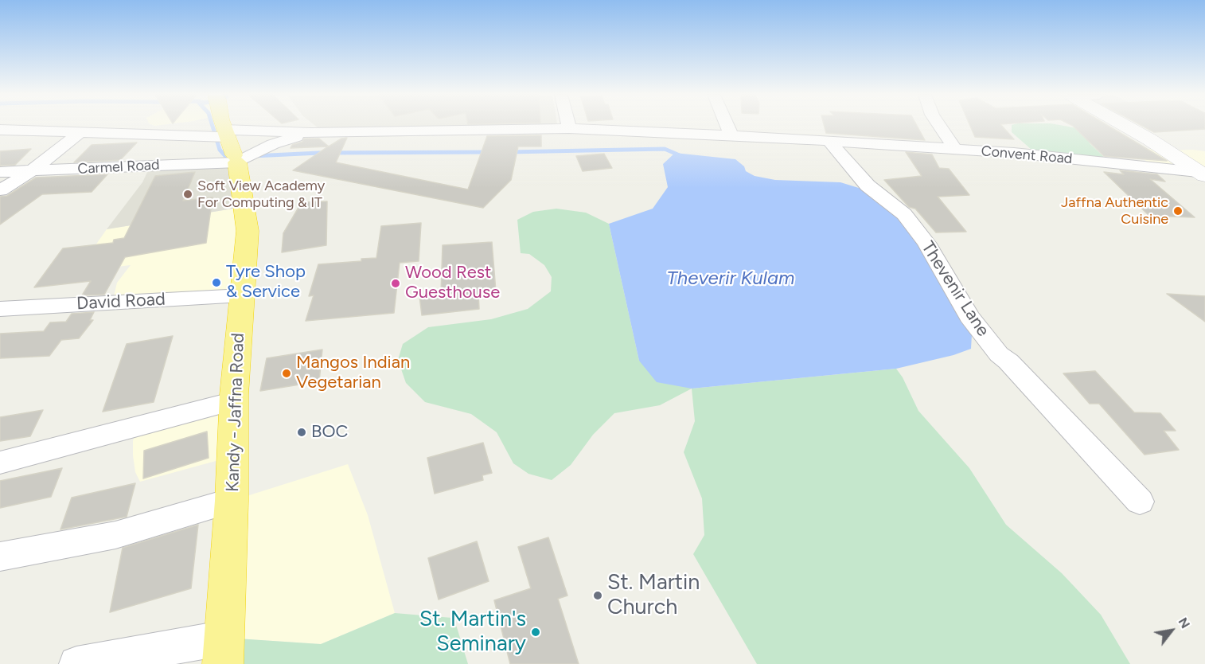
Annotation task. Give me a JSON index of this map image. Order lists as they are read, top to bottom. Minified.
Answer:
{"streets":{"highway":["Kandy - Jaffna Road"],"street":["Convent Road","Carmel Road","Thevenir Lane","David Road"]},"crossings":[["Convent Road","Thevenir Lane"],["Carmel Road","Kandy - Jaffna Road"],["David Road","Kandy - Jaffna Road"]],"water":["Theverir Kulam"],"places":["Soft View Academy For Computing & IT","Jaffna Authentic Cuisine","Tyre Shop & Service","Wood Rest Guesthouse","Mangos Indian Vegetarian","BOC","St. Martin Church","St. Martin's Seminary"],"north":"top right"}
